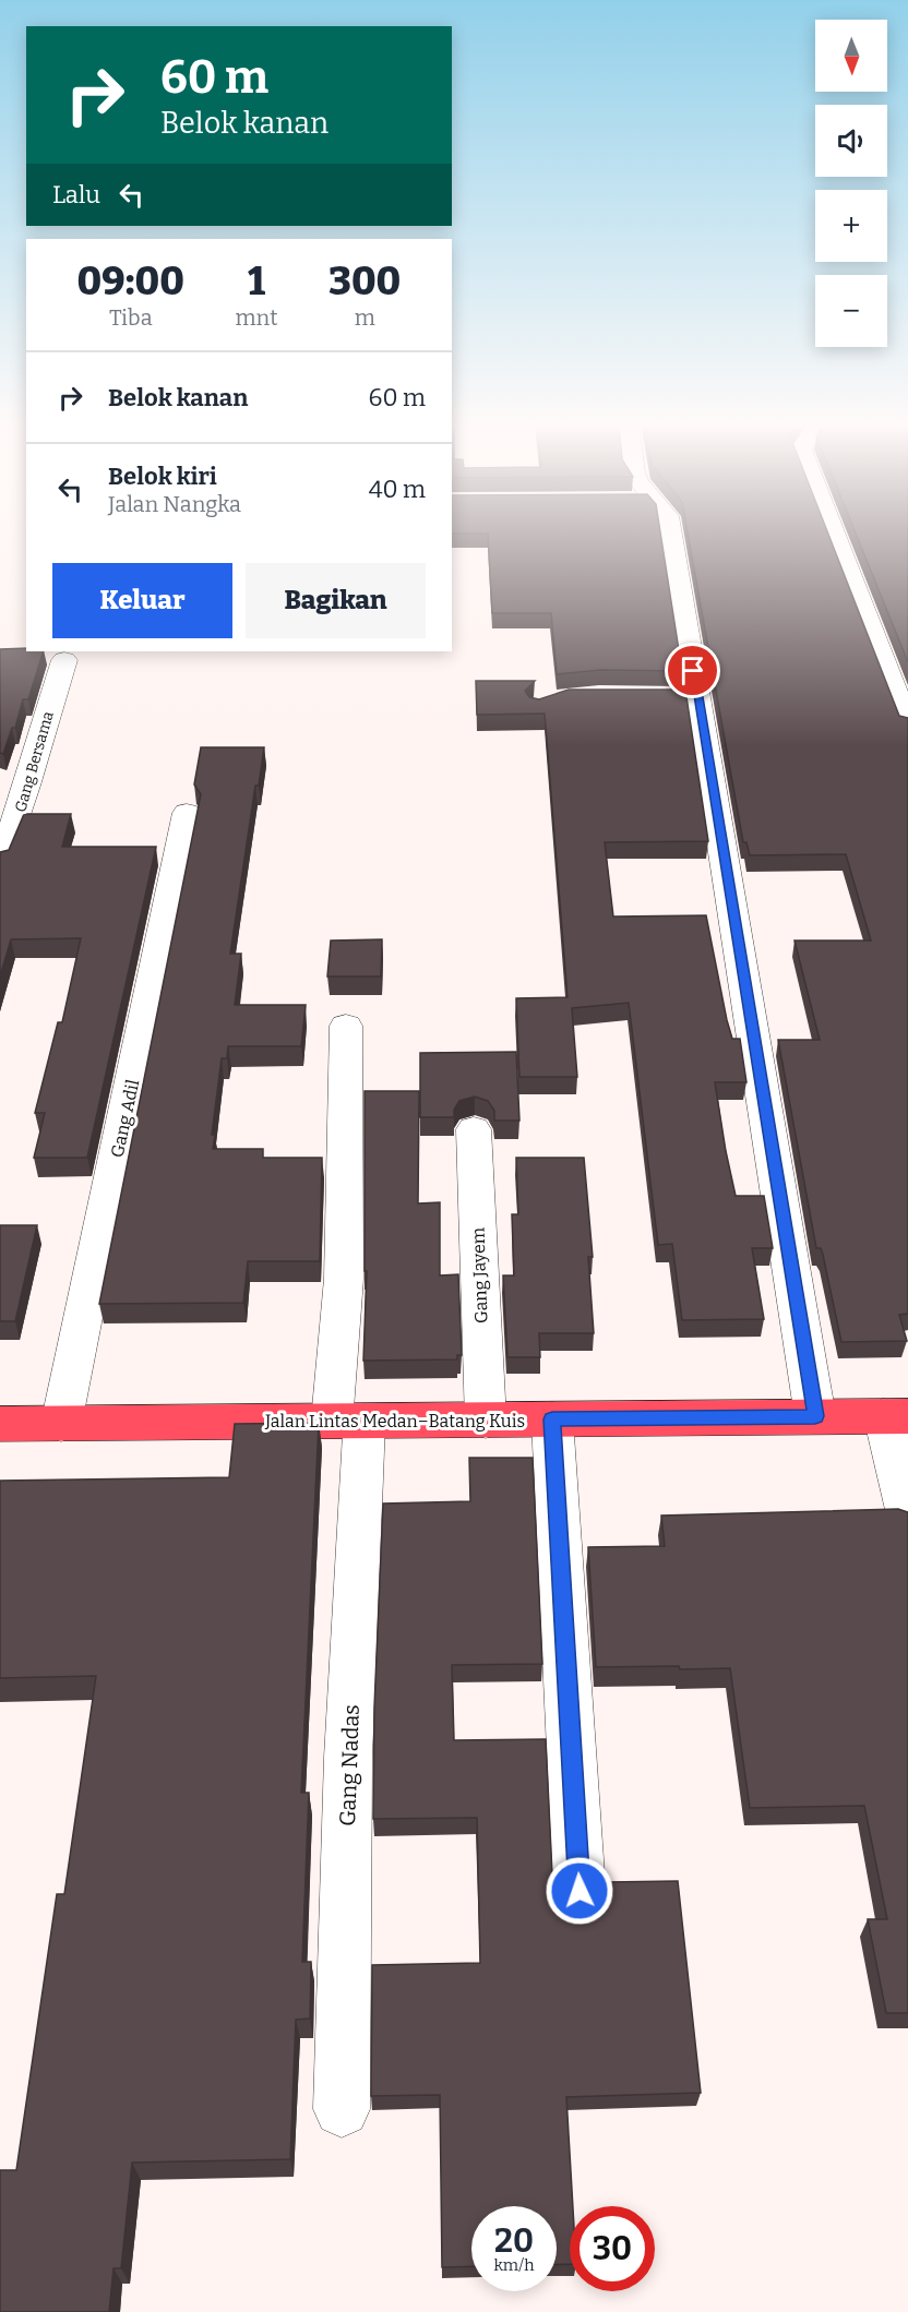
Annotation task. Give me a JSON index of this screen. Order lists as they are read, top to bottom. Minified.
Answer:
{"streets":{"highway":["Jalan Lintas Medan–Batang Kuis"],"street":["Gang Bersama","Gang Adil","Gang Jayem","Gang Nadas"]},"crossings":[["Gang Adil","Jalan Lintas Medan–Batang Kuis"],["Gang Jayem","Jalan Lintas Medan–Batang Kuis"],["Jalan Lintas Medan–Batang Kuis","Gang Nadas"]],"north":"bottom","page":{"map_buttons":["+","−"],"turn":["60 m","Belok kanan"],"then":"Lalu","eta":["09:00","Tiba","1","mnt","300","m"],"list":[{"name":"Belok kanan","value":"60 m"},{"name":"Belok kiri","note":"Jalan Nangka","value":"40 m"}],"buttons":["Keluar","Bagikan"],"speed":"20 km/h","limit":"30"}}
